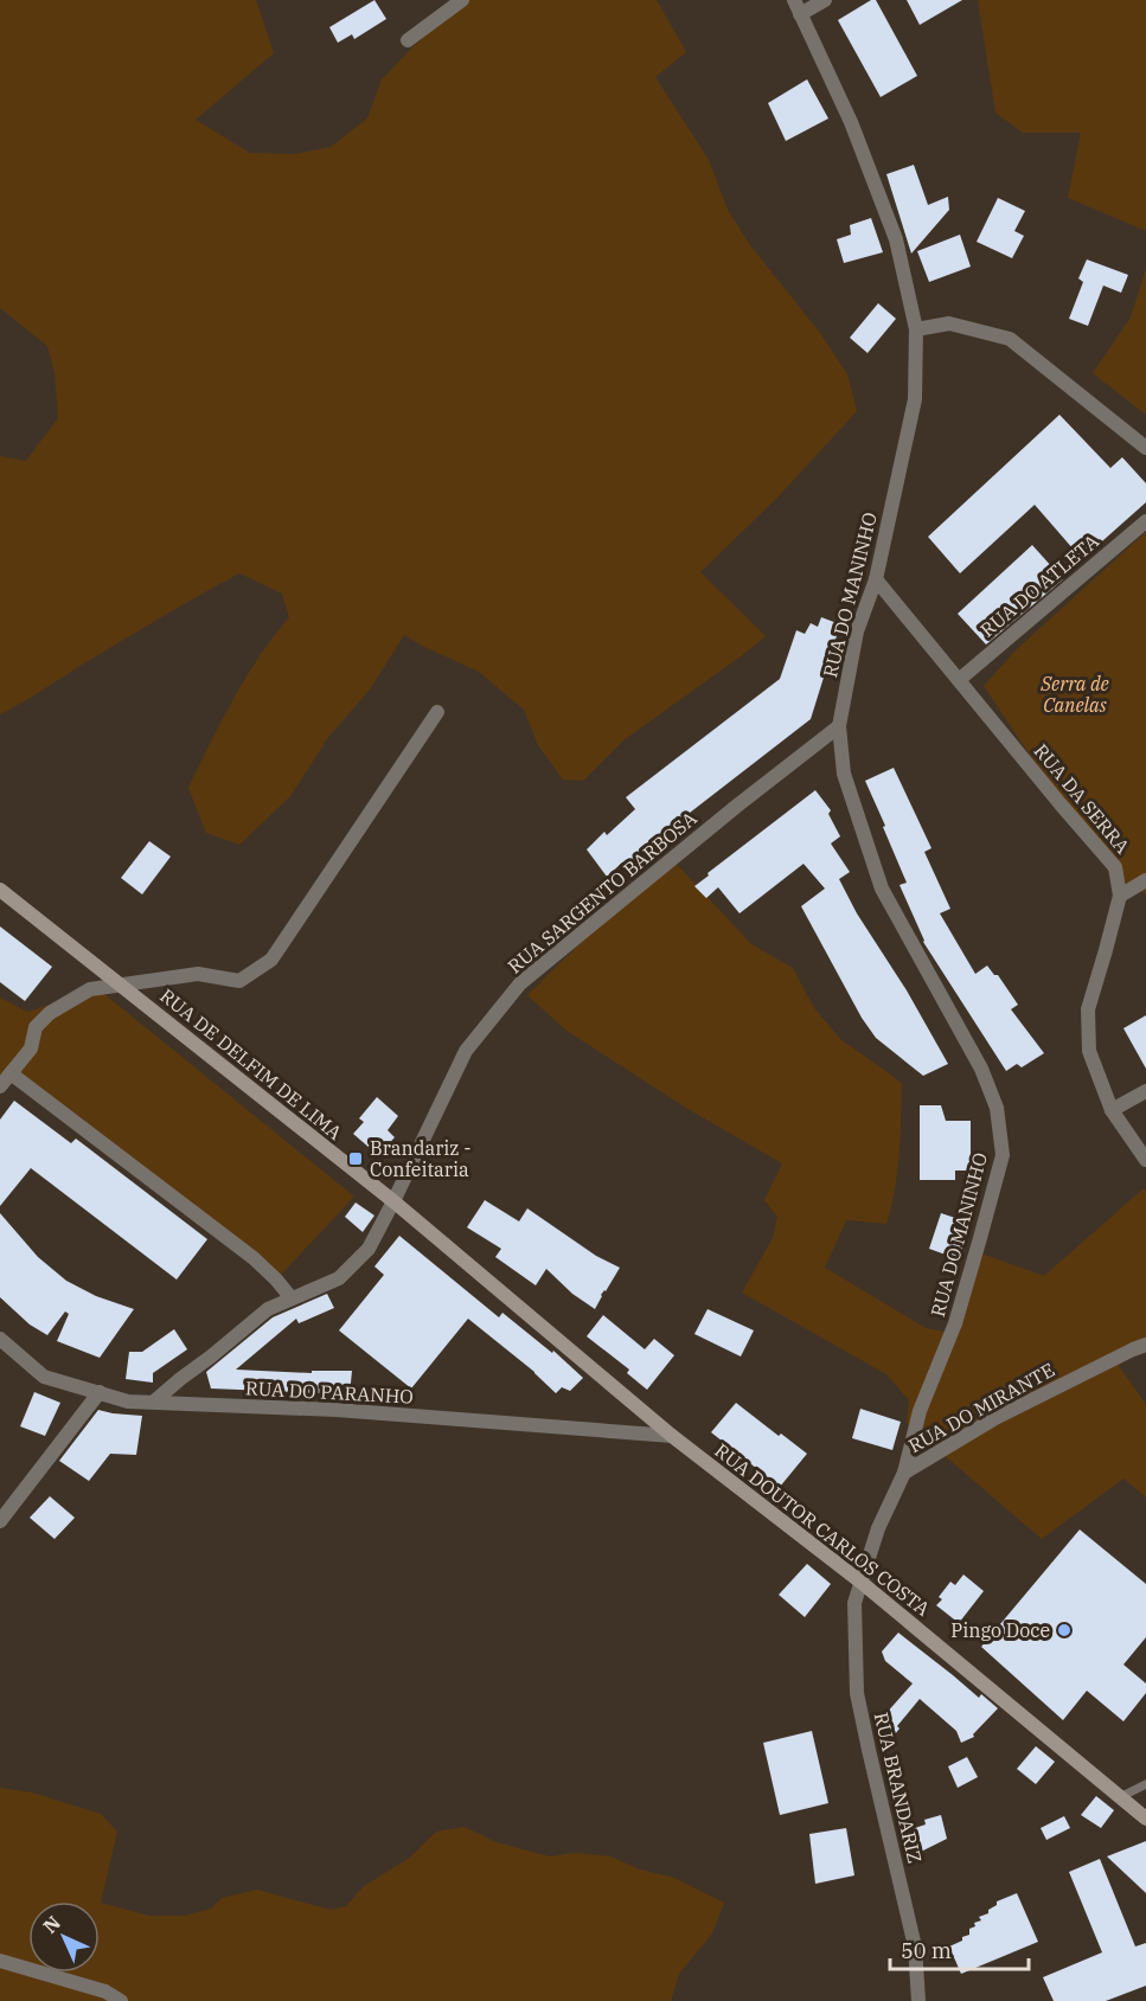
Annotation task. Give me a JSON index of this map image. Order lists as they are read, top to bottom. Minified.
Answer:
{"streets":{"main road":["RUA DE DELFIM DE LIMA","RUA DOUTOR CARLOS COSTA"],"street":["RUA DO ATLETA","RUA DO MANINHO","RUA DA SERRA","RUA SARGENTO BARBOSA","RUA DO PARANHO","RUA DO MIRANTE","RUA BRANDARIZ"]},"crossings":[["RUA DO ATLETA","RUA DA SERRA"],["RUA DO MANINHO","RUA DA SERRA"],["RUA DO MANINHO","RUA SARGENTO BARBOSA"],["RUA DO MANINHO","RUA DO MIRANTE"],["RUA SARGENTO BARBOSA","RUA DE DELFIM DE LIMA"],["RUA SARGENTO BARBOSA","RUA DO PARANHO"],["RUA DE DELFIM DE LIMA","RUA DO PARANHO"],["RUA DE DELFIM DE LIMA","RUA DOUTOR CARLOS COSTA"],["RUA DO PARANHO","RUA DOUTOR CARLOS COSTA"],["RUA DO MIRANTE","RUA DOUTOR CARLOS COSTA"],["RUA DO MIRANTE","RUA BRANDARIZ"],["RUA DOUTOR CARLOS COSTA","RUA BRANDARIZ"]],"parks":["Serra de Canelas"],"places":{"transit":["Brandariz - Confeitaria"],"other":["Pingo Doce"]},"scale_bar":"50 m","north":"top left"}
